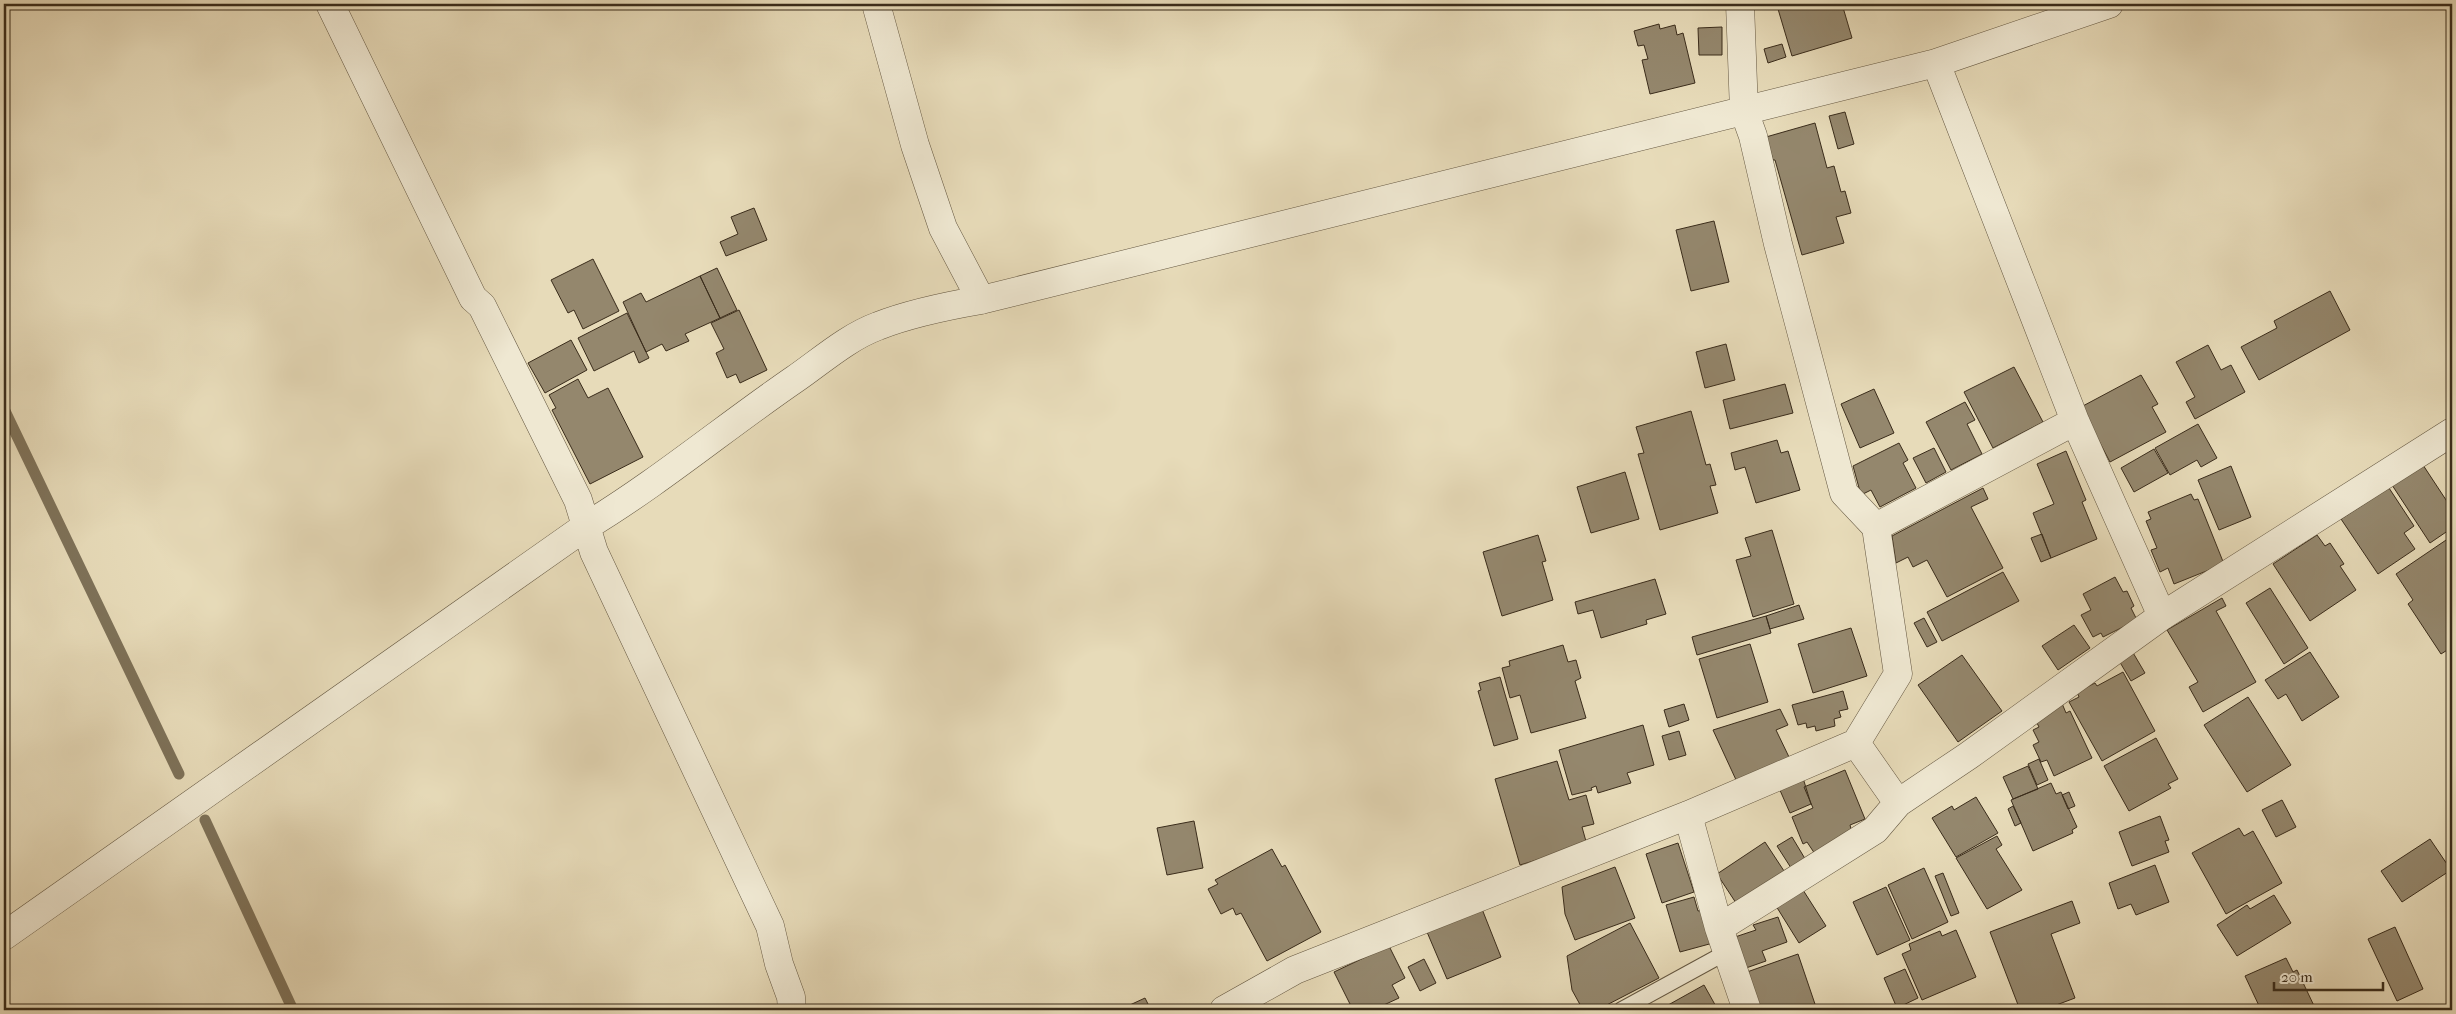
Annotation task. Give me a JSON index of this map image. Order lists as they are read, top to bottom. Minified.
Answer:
{"scale_bar":"20 m"}
